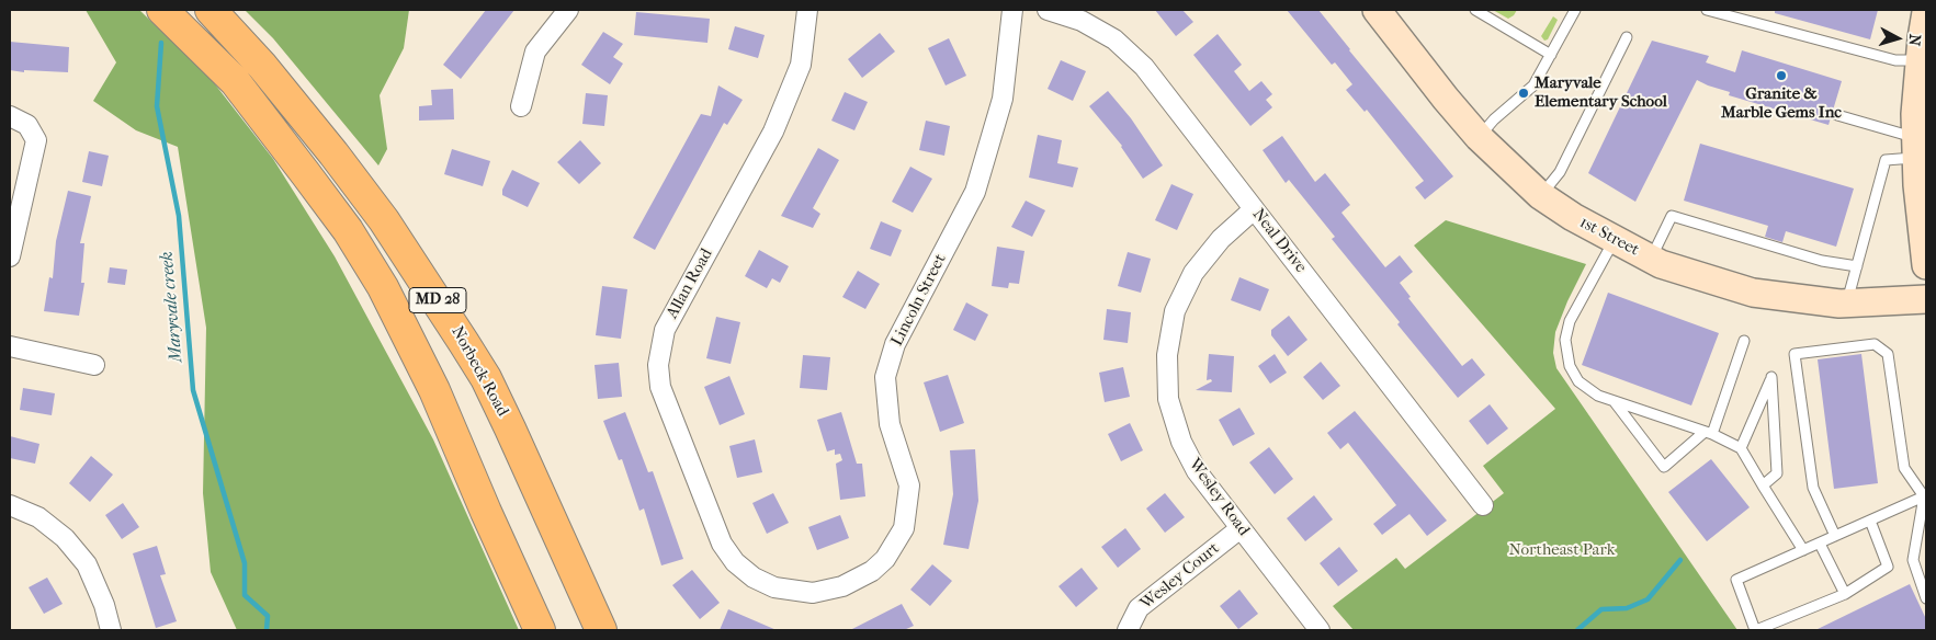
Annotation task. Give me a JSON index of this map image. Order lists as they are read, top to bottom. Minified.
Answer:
{"streets":{"main road":["MD 28","Norbeck Road"],"street":["1st Street","Neal Drive","Allan Road","Lincoln Street","Wesley Road","Wesley Court"]},"crossings":[["Neal Drive","Wesley Road"],["Allan Road","Lincoln Street"],["Wesley Road","Wesley Court"]],"water":["Maryvale creek"],"parks":["Northeast Park"],"places":["Granite & Marble Gems Inc","Maryvale Elementary School"],"north":"right"}
